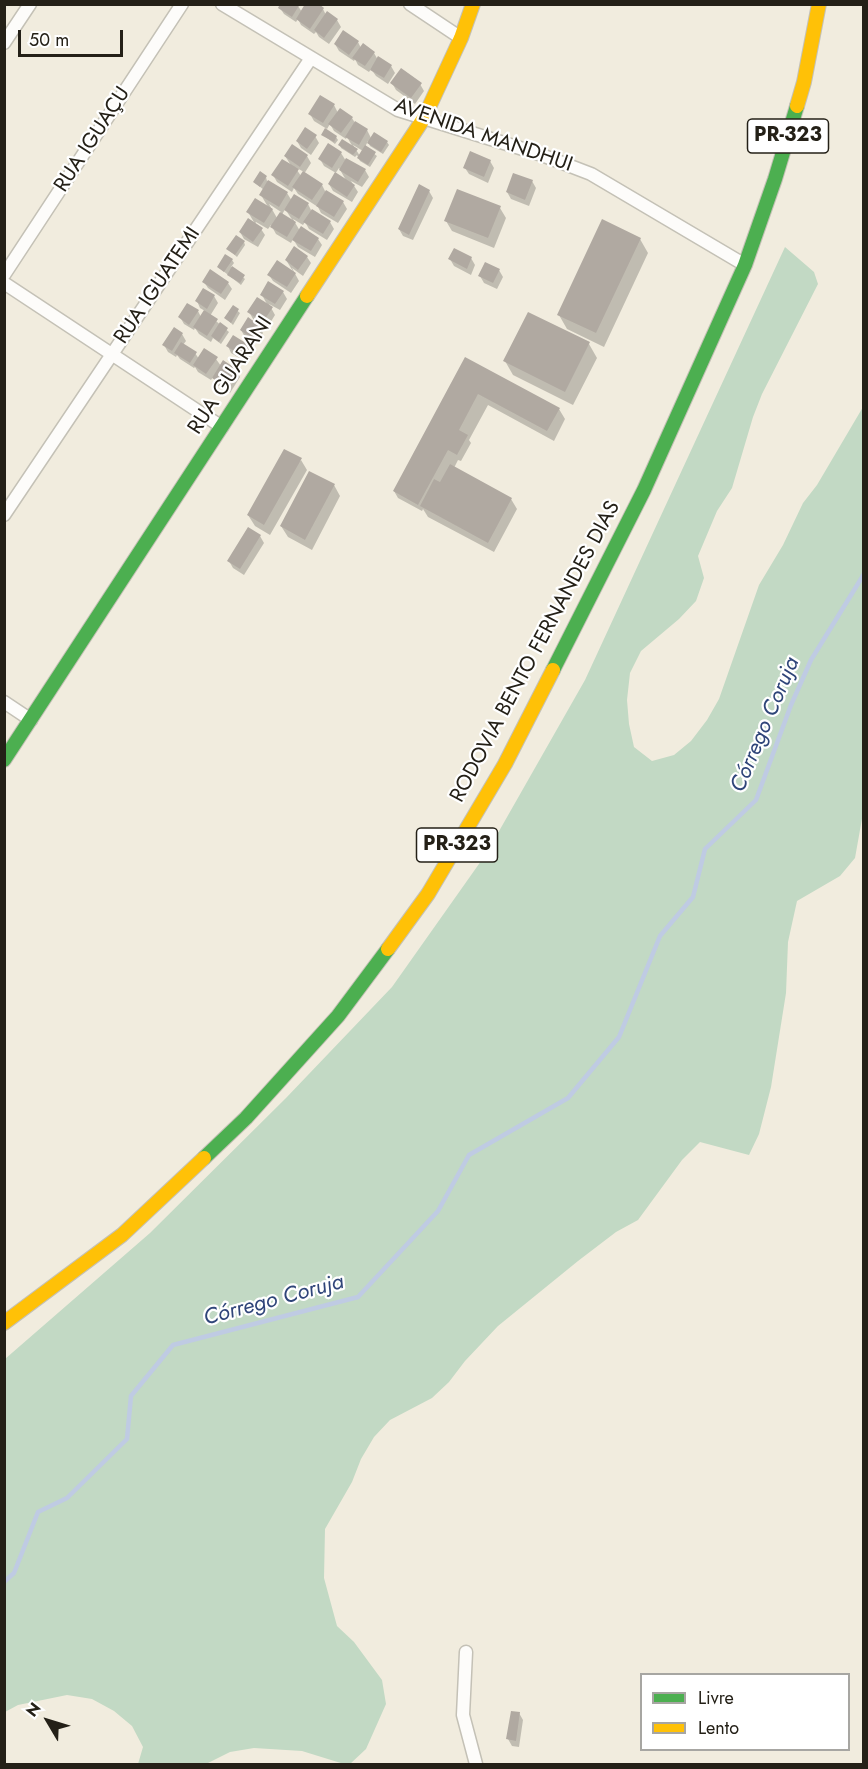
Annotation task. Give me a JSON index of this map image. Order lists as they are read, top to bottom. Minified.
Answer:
{"streets":{"main road":["PR-323","RUA GUARANI","RODOVIA BENTO FERNANDES DIAS"],"street":["AVENIDA MANDHUI","RUA IGUAÇU","RUA IGUATEMI"]},"crossings":[["AVENIDA MANDHUI","RUA IGUATEMI"],["AVENIDA MANDHUI","RUA GUARANI"],["AVENIDA MANDHUI","RODOVIA BENTO FERNANDES DIAS"]],"water":["Córrego Coruja"],"legend":["Livre","Lento"],"scale_bar":"50 m","north":"top left"}
